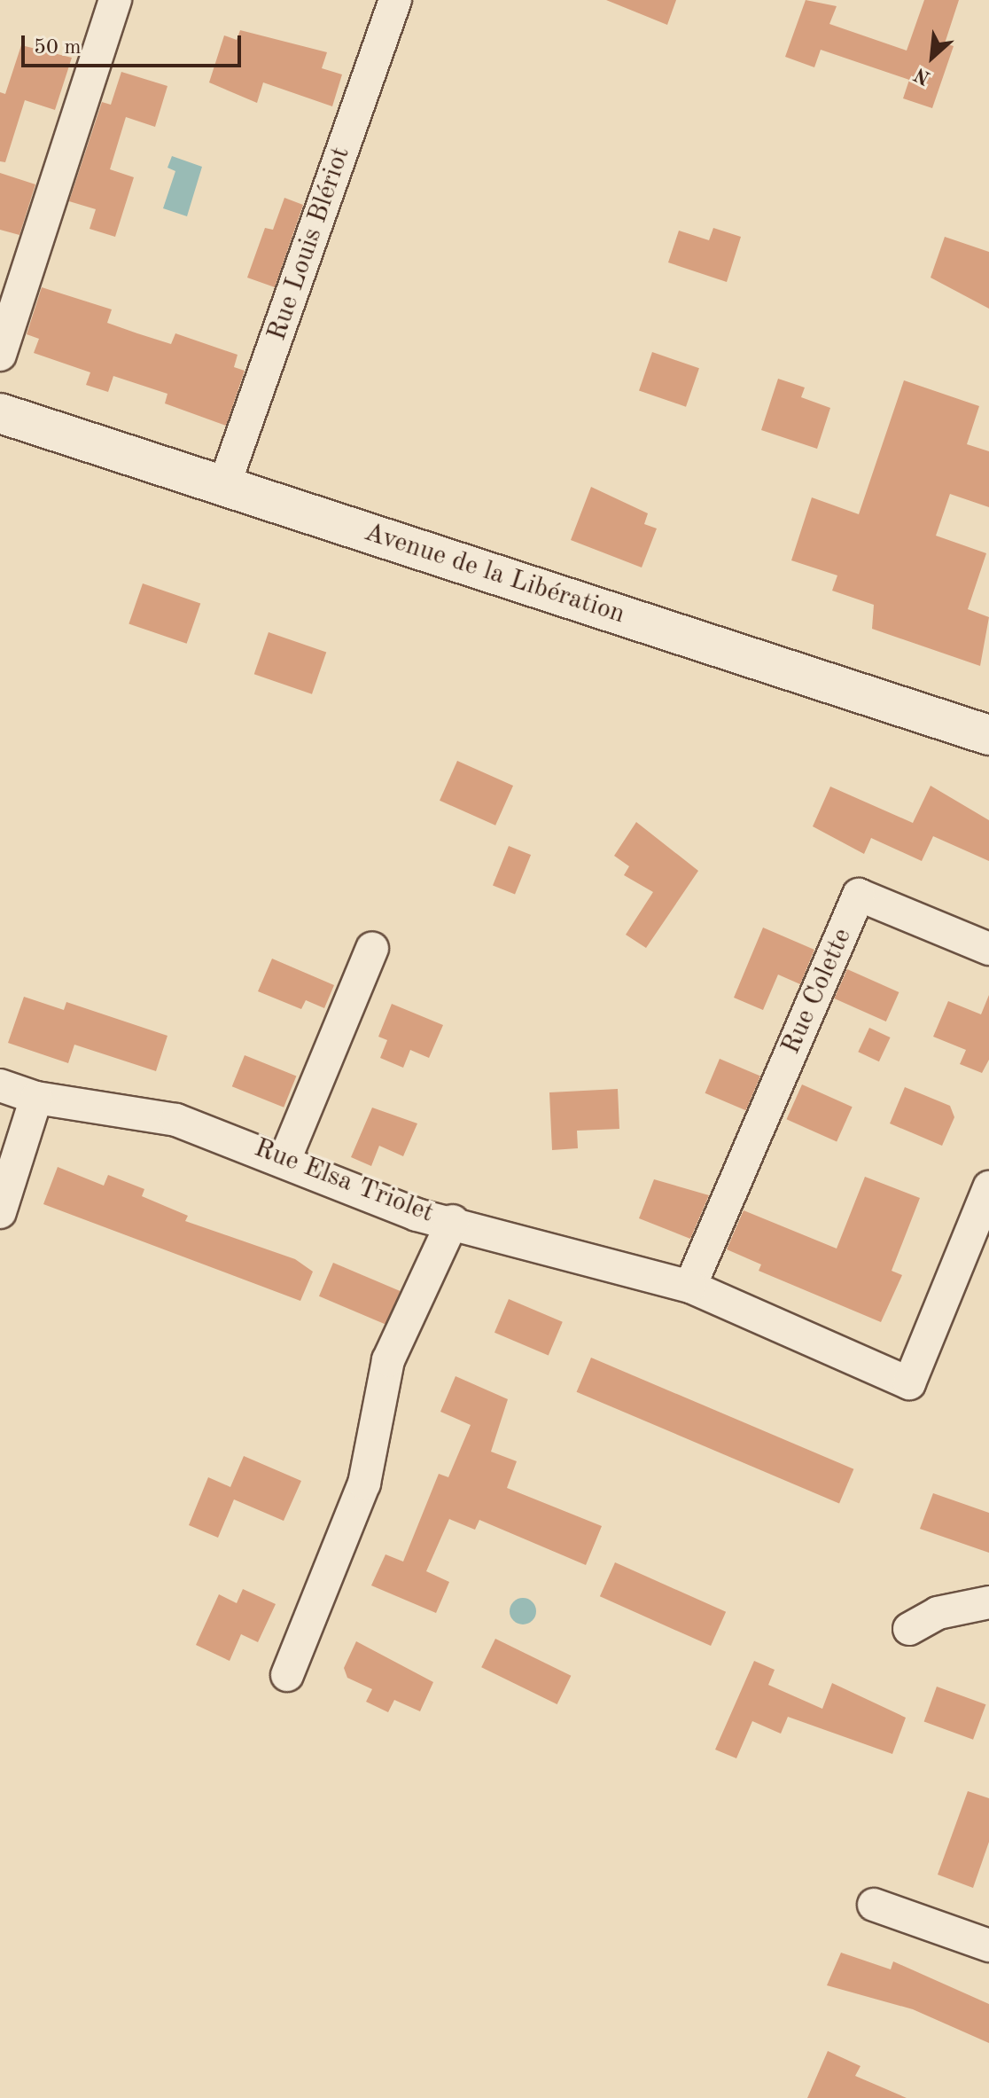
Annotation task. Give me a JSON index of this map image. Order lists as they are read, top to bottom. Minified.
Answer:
{"streets":{"street":["Rue Louis Blériot","Avenue de la Libération","Rue Colette","Rue Elsa Triolet"]},"crossings":[["Rue Louis Blériot","Avenue de la Libération"],["Rue Colette","Rue Elsa Triolet"]],"scale_bar":"50 m","north":"bottom left"}
